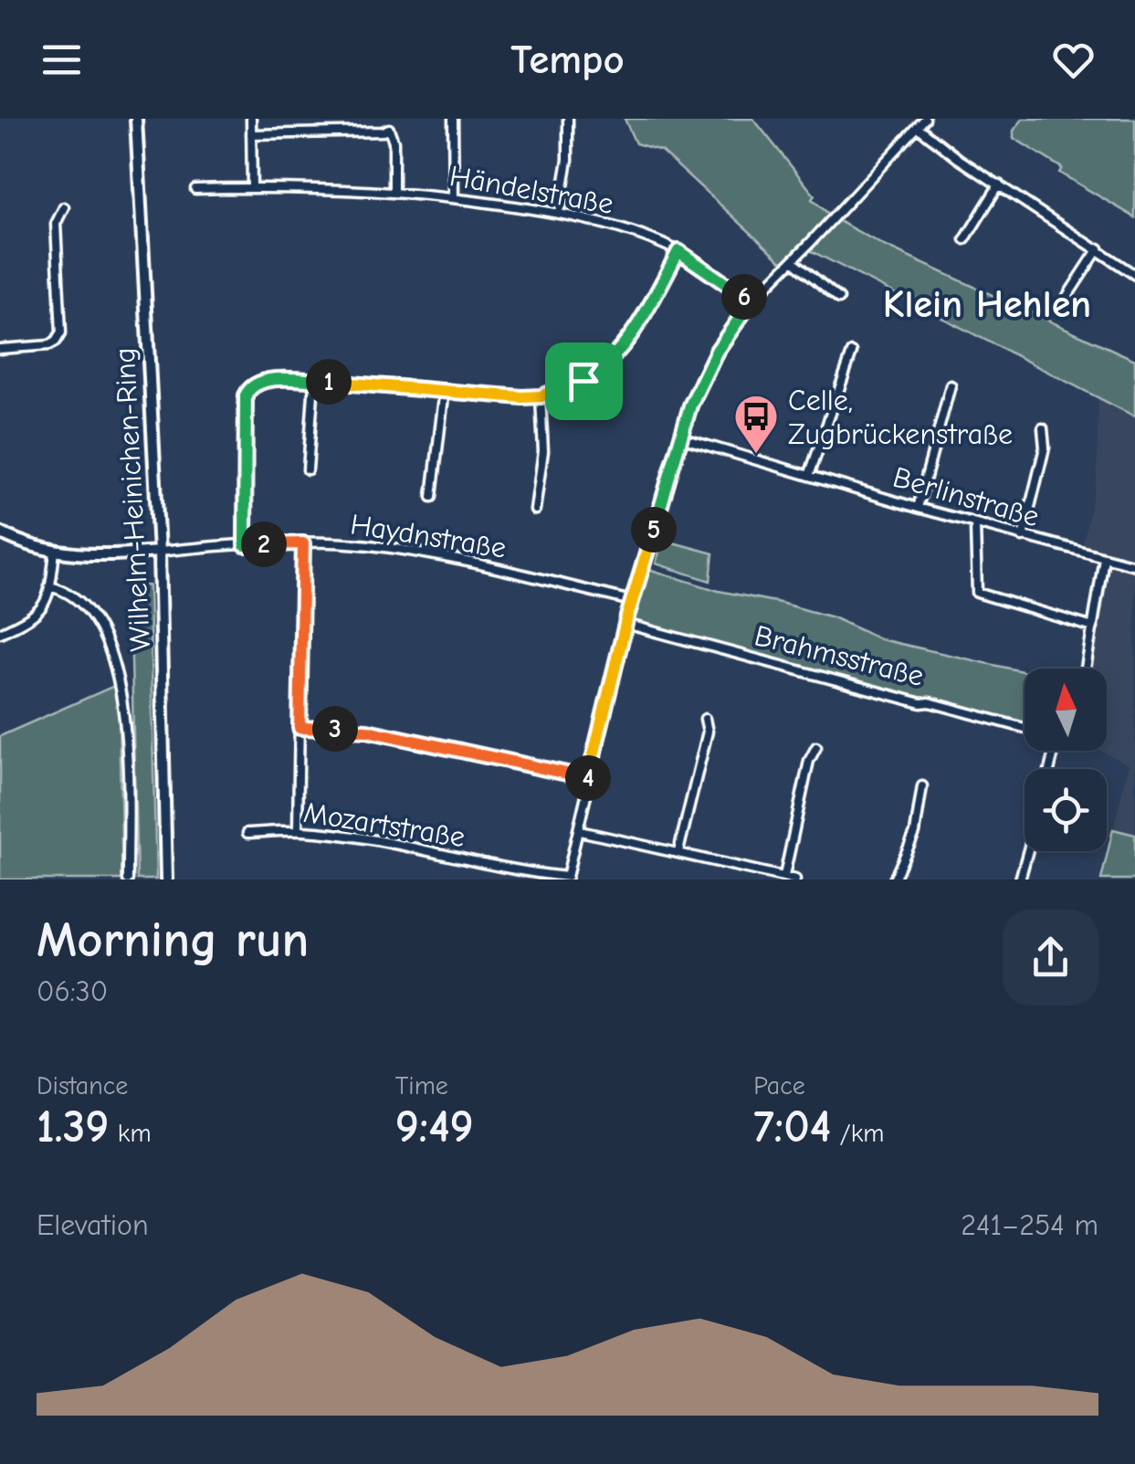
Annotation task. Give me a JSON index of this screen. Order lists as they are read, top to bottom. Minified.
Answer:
{"streets":{"main road":["Wilhelm-Heinichen-Ring"],"street":["Händelstraße","Berlinstraße","Haydnstraße","Brahmsstraße","Mozartstraße"]},"crossings":[["Wilhelm-Heinichen-Ring","Haydnstraße"]],"districts":["Klein Hehlen"],"places":{"bus stop":["Celle, Zugbrückenstraße"]},"north":"top","page":{"header":"Tempo","pins":["6","1","5","2","3","4"],"heading":["Morning run","06:30"],"stats":[["Distance","1.39 km"],["Time","9:49"],["Pace","7:04 /km"]],"chart":["Elevation","241–254 m"]}}
